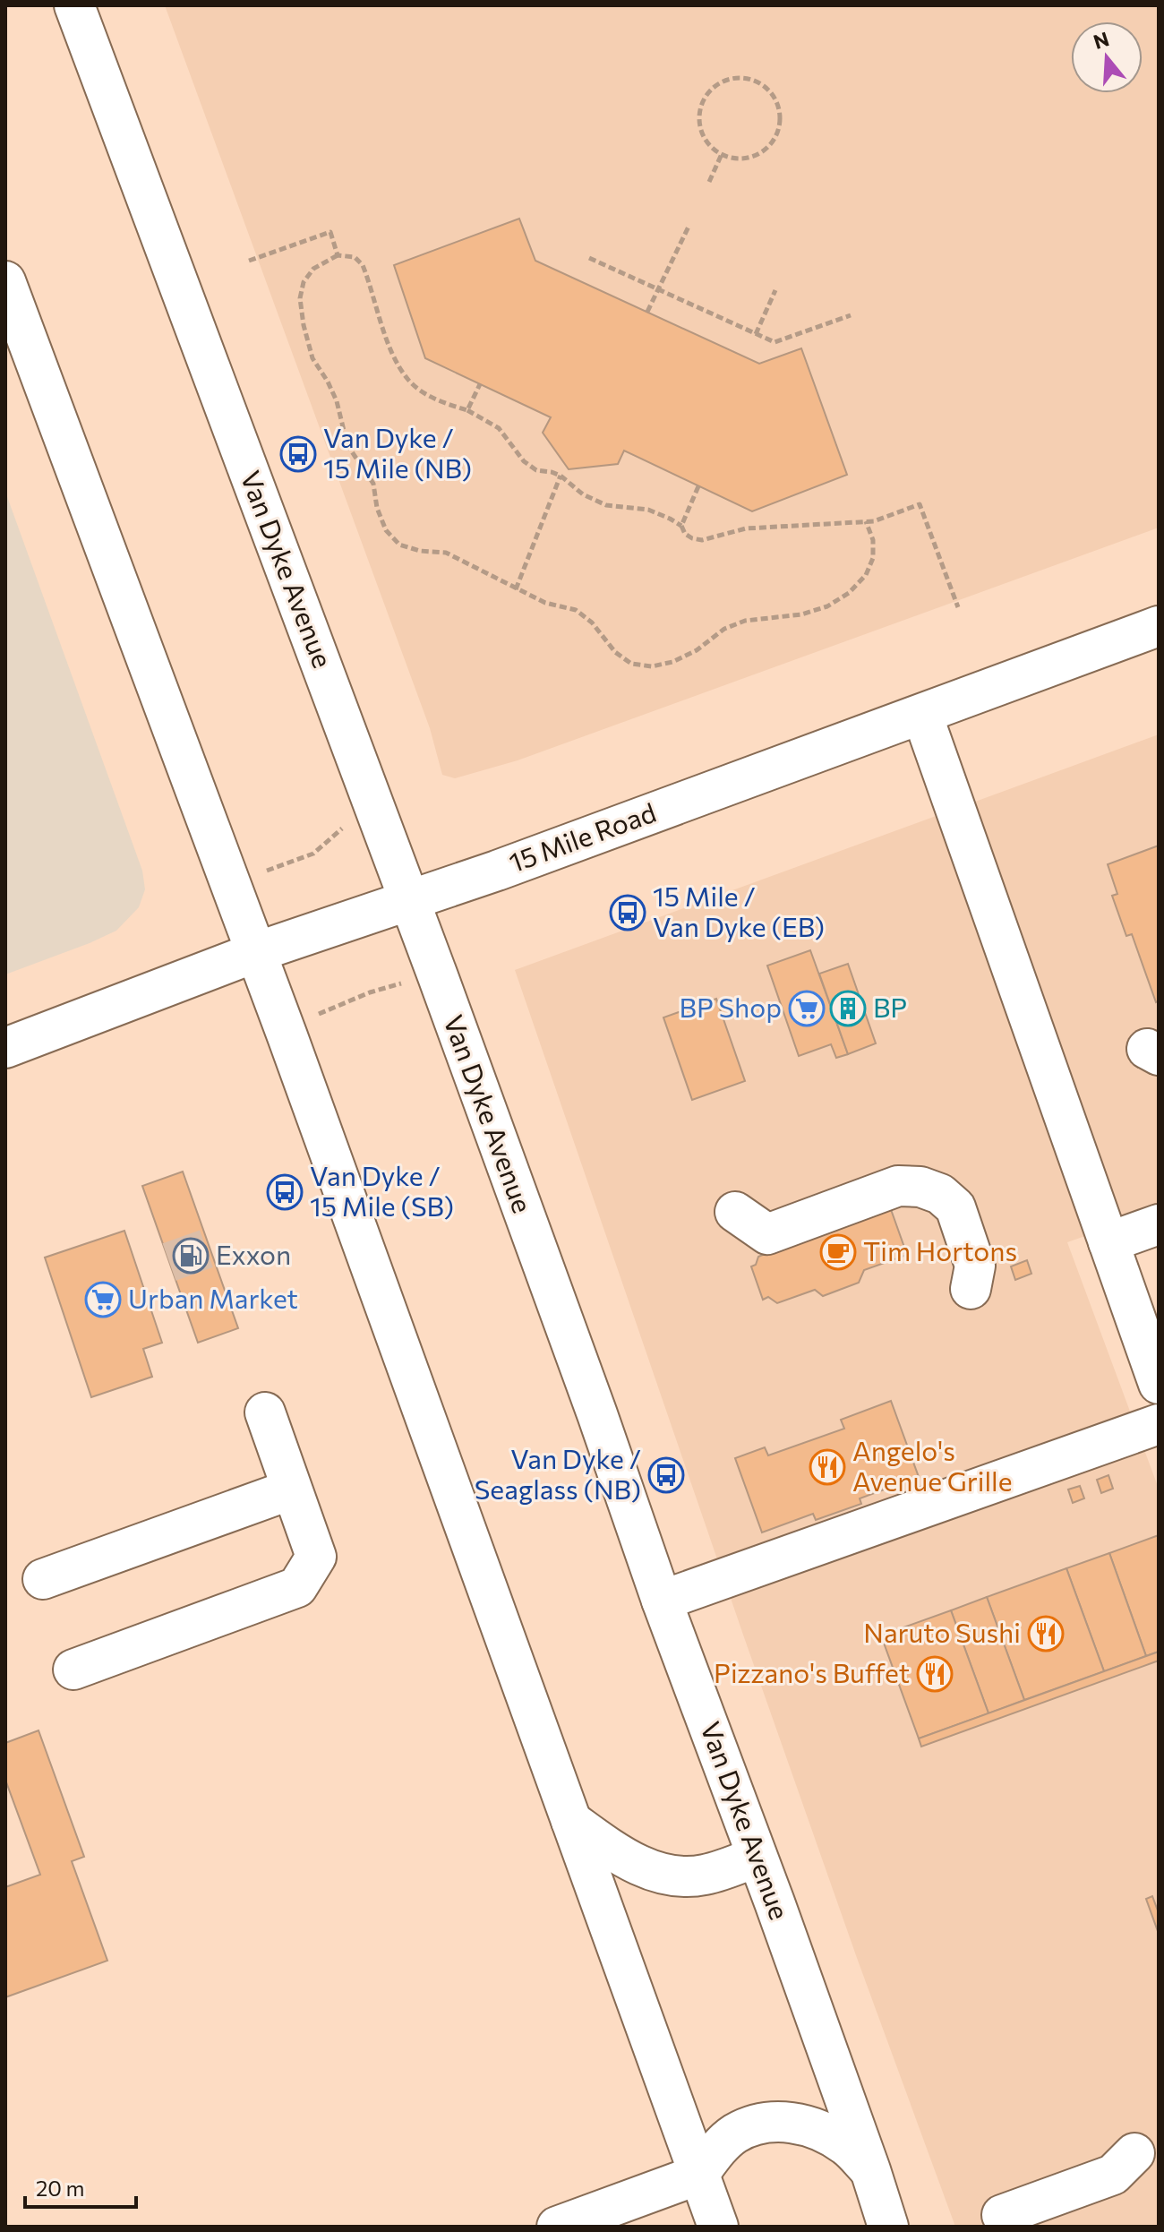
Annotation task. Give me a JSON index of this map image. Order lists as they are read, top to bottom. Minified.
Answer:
{"streets":{"main road":["Van Dyke Avenue","15 Mile Road"]},"crossings":[["Van Dyke Avenue","15 Mile Road"]],"places":{"bus stop":["Van Dyke / 15 Mile (NB)","15 Mile / Van Dyke (EB)","Van Dyke / 15 Mile (SB)","Van Dyke / Seaglass (NB)"],"supermarket":["BP Shop","Urban Market"],"building":["BP"],"cafe":["Tim Hortons"],"fuel station":["Exxon"],"restaurant":["Angelo's Avenue Grille","Naruto Sushi","Pizzano's Buffet"]},"scale_bar":"20 m","north":"top"}
